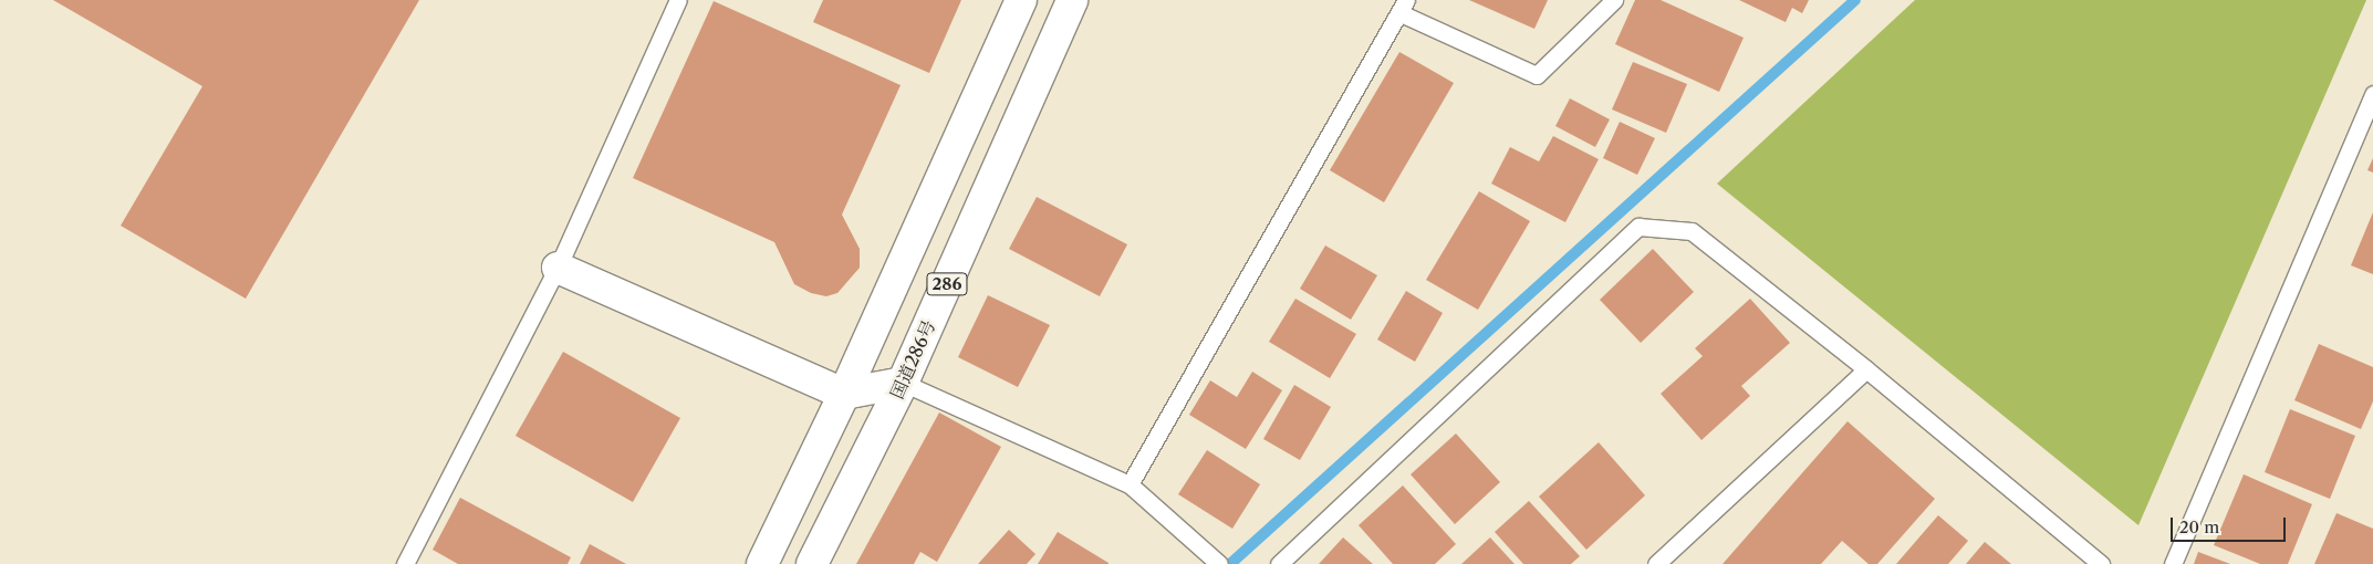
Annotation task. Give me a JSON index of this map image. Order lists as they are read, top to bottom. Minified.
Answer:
{"streets":{"main road":["286","国道286号"]},"scale_bar":"20 m"}
